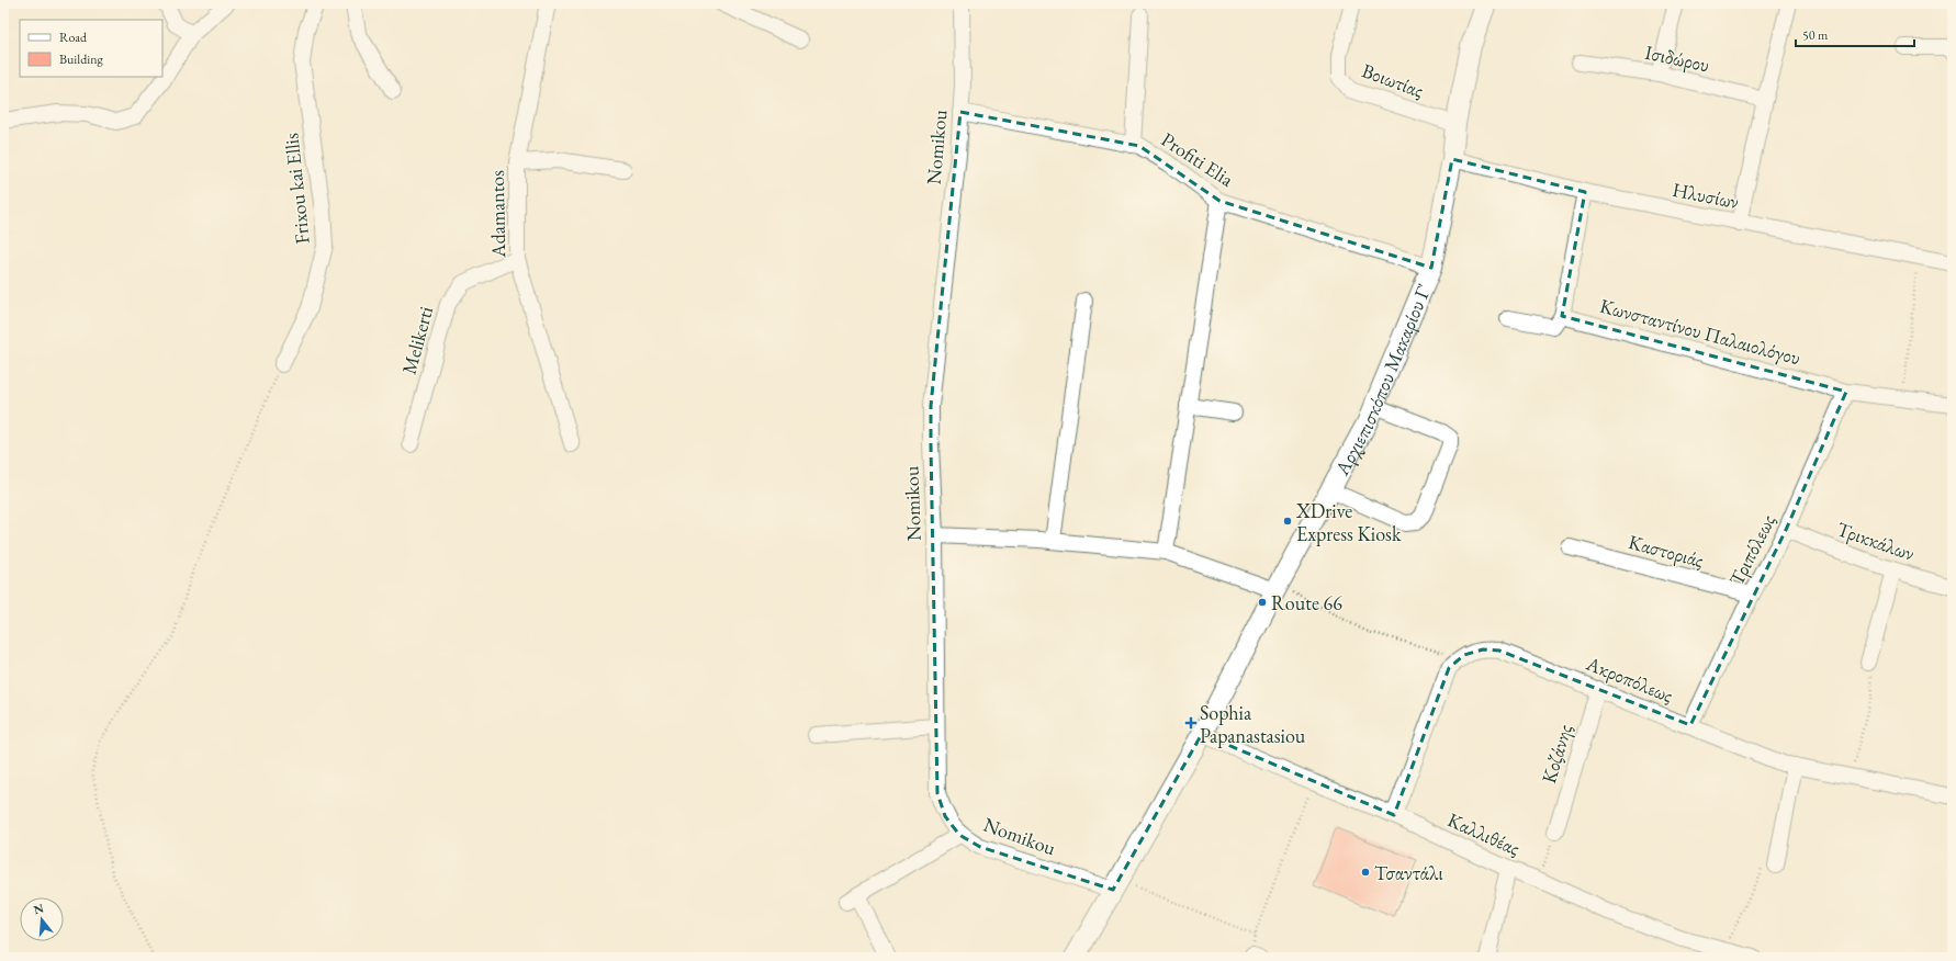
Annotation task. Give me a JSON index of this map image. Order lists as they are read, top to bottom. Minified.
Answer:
{"streets":{"main road":["Αρχιεπισκόπου Μακαρίου Γ'"],"street":["Ισιδώρου","Βοιωτίας","Nomikou","Profiti Elia","Frixou kai Ellis","Ηλυσίων","Adamantos","Κωνσταντίνου Παλαιολόγου","Melikerti","Τρικκάλων","Τριπόλεως","Καστοριάς","Ακροπόλεως","Κοζάνης","Καλλιθέας"]},"crossings":[["Βοιωτίας","Αρχιεπισκόπου Μακαρίου Γ'"],["Nomikou","Profiti Elia"],["Nomikou","Αρχιεπισκόπου Μακαρίου Γ'"],["Profiti Elia","Αρχιεπισκόπου Μακαρίου Γ'"],["Ηλυσίων","Αρχιεπισκόπου Μακαρίου Γ'"],["Adamantos","Melikerti"],["Κωνσταντίνου Παλαιολόγου","Τριπόλεως"],["Αρχιεπισκόπου Μακαρίου Γ'","Καλλιθέας"],["Τρικκάλων","Τριπόλεως"],["Τριπόλεως","Καστοριάς"],["Τριπόλεως","Ακροπόλεως"],["Ακροπόλεως","Κοζάνης"],["Ακροπόλεως","Καλλιθέας"]],"places":{"other":["XDrive Express Kiosk","Route 66","Τσαντάλι"],"health":["Sophia Papanastasiou"]},"legend":["Road","Building"],"scale_bar":"50 m","north":"top"}
